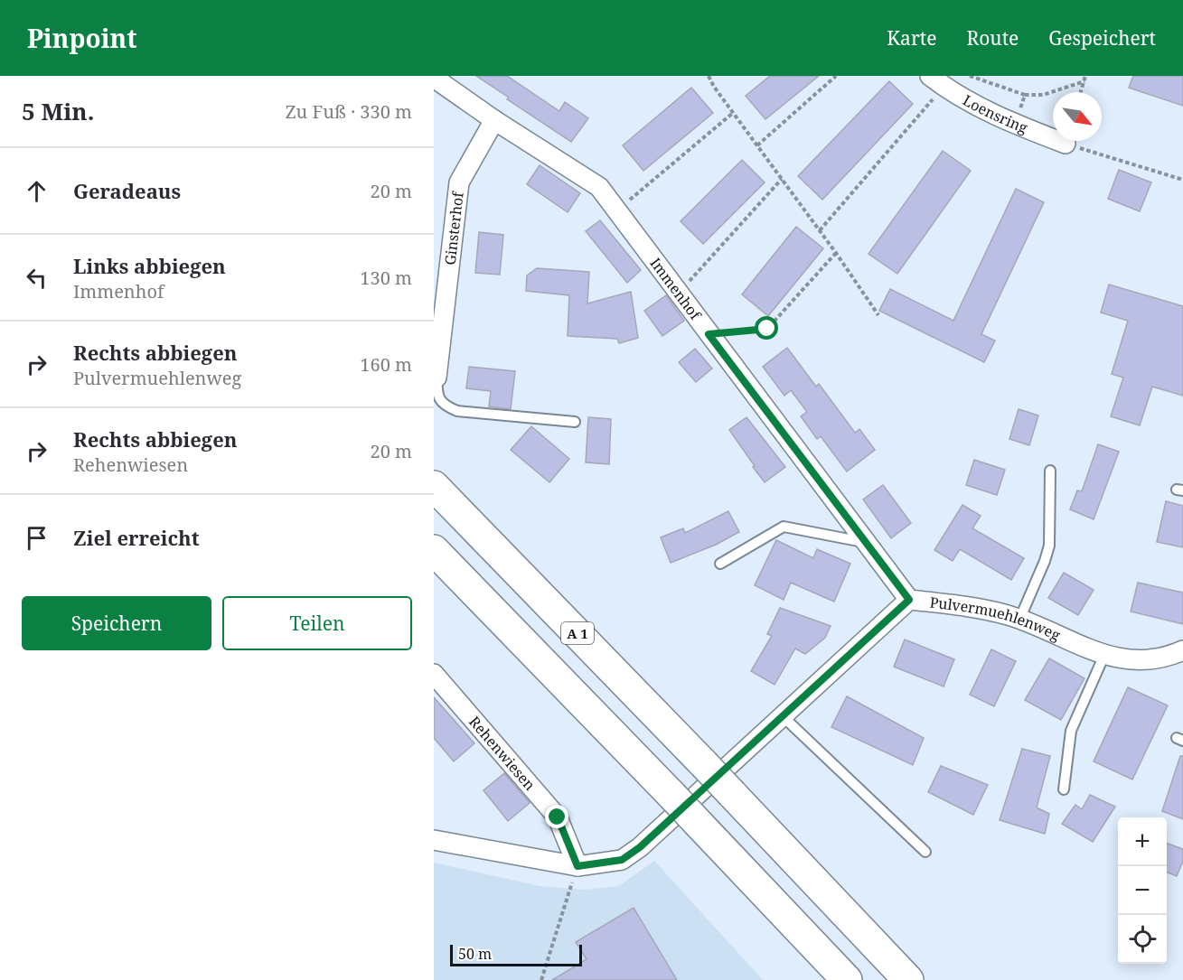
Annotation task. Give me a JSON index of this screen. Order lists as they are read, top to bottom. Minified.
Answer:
{"streets":{"highway":["A 1"],"street":["Loensring","Ginsterhof","Immenhof","Pulvermuehlenweg","Rehenwiesen"]},"crossings":[["Ginsterhof","Immenhof"],["Immenhof","Pulvermuehlenweg"],["Pulvermuehlenweg","Rehenwiesen"]],"scale_bar":"50 m","north":"bottom right","page":{"header":"Pinpoint","nav":["Karte","Route","Gespeichert"],"heading":["5 Min.","Zu Fuß · 330 m"],"list":[["Geradeaus","20 m"],["Links abbiegen","Immenhof","130 m"],["Rechts abbiegen","Pulvermuehlenweg","160 m"],["Rechts abbiegen","Rehenwiesen","20 m"],"Ziel erreicht"],"buttons":["Speichern","Teilen"],"map_buttons":["+","−"],"scale":"50 m"}}
